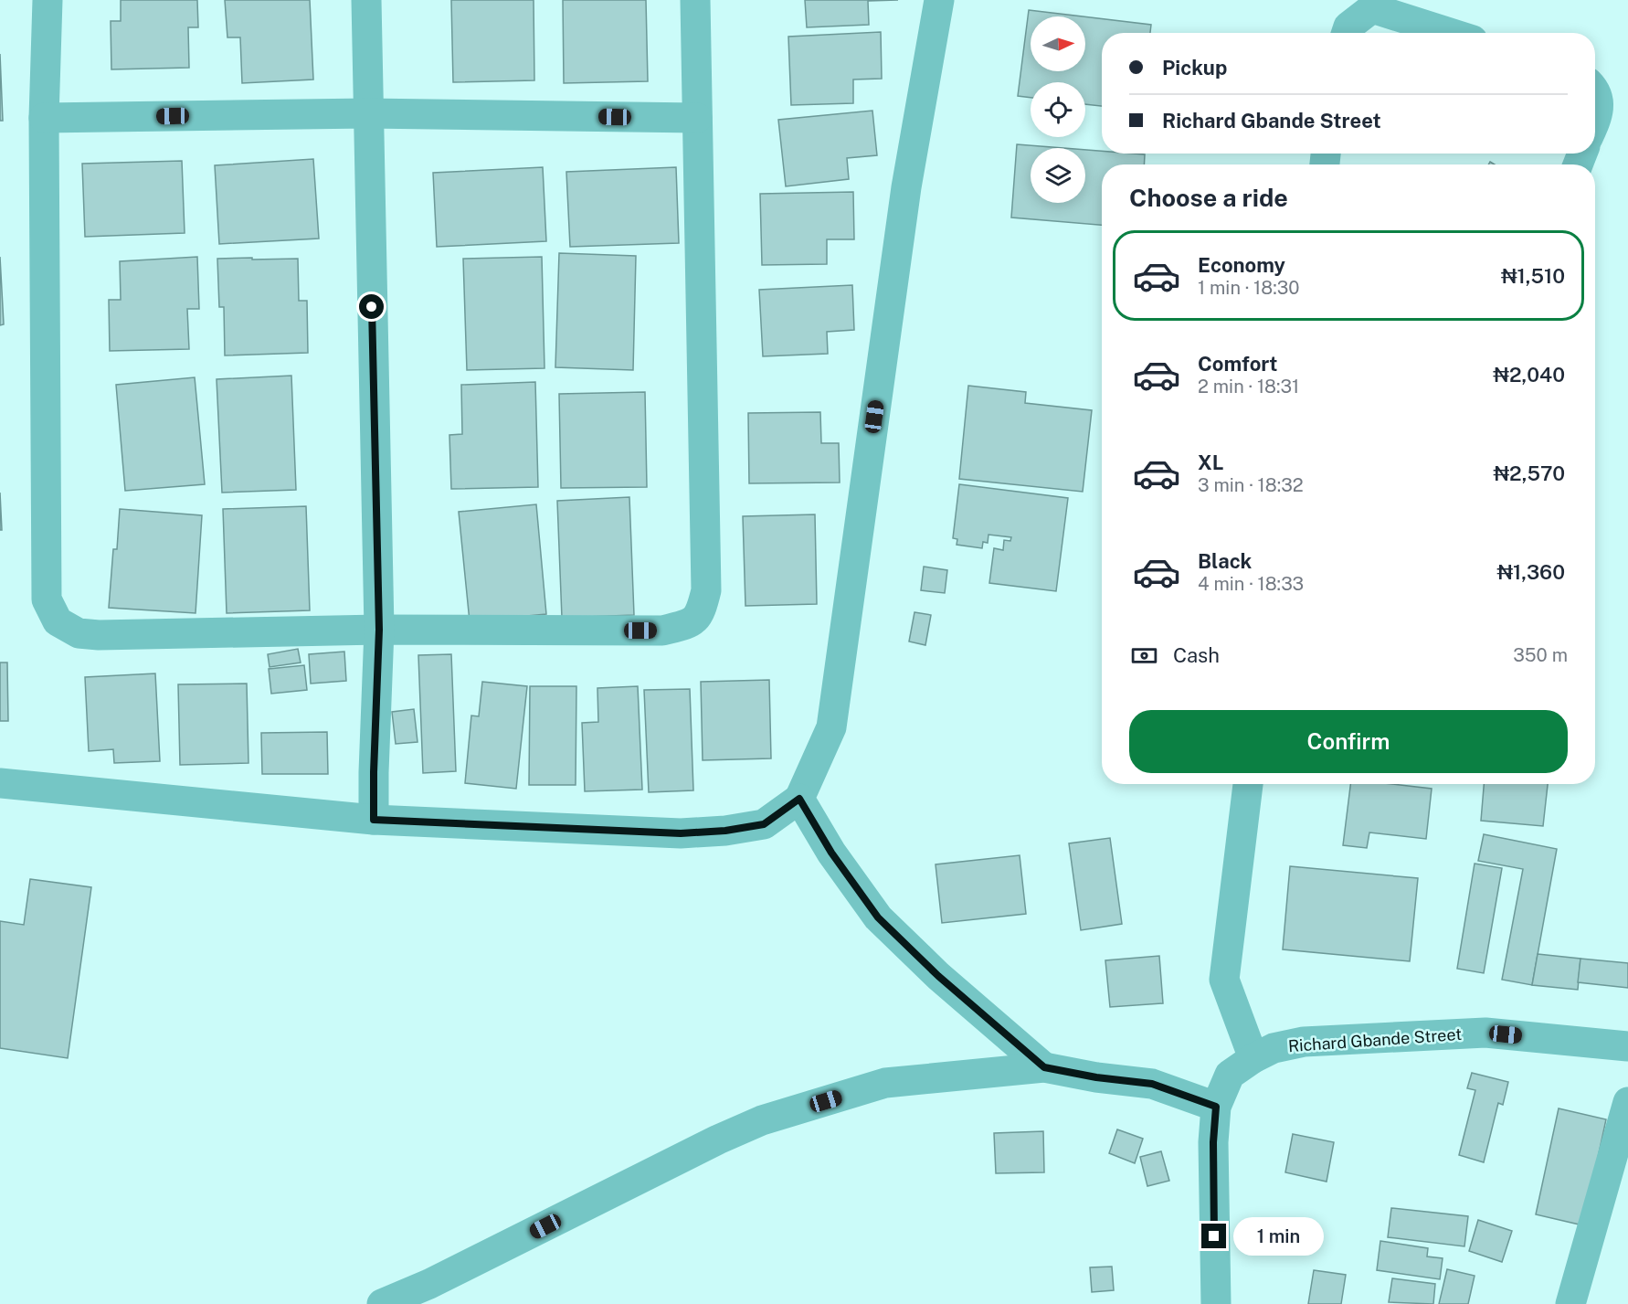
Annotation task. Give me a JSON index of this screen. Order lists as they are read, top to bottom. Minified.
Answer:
{"streets":{"street":["Richard Gbande Street"]},"north":"right","page":{"banner":["Pickup","Richard Gbande Street"],"heading":"Choose a ride","list":[{"name":"Economy","note":"1 min · 18:30","value":"₦1,510"},{"name":"Comfort","note":"2 min · 18:31","value":"₦2,040"},{"name":"XL","note":"3 min · 18:32","value":"₦2,570"},{"name":"Black","note":"4 min · 18:33","value":"₦1,360"}],"pay":["Cash","350 m"],"buttons":"Confirm","bubble":"1 min"}}
